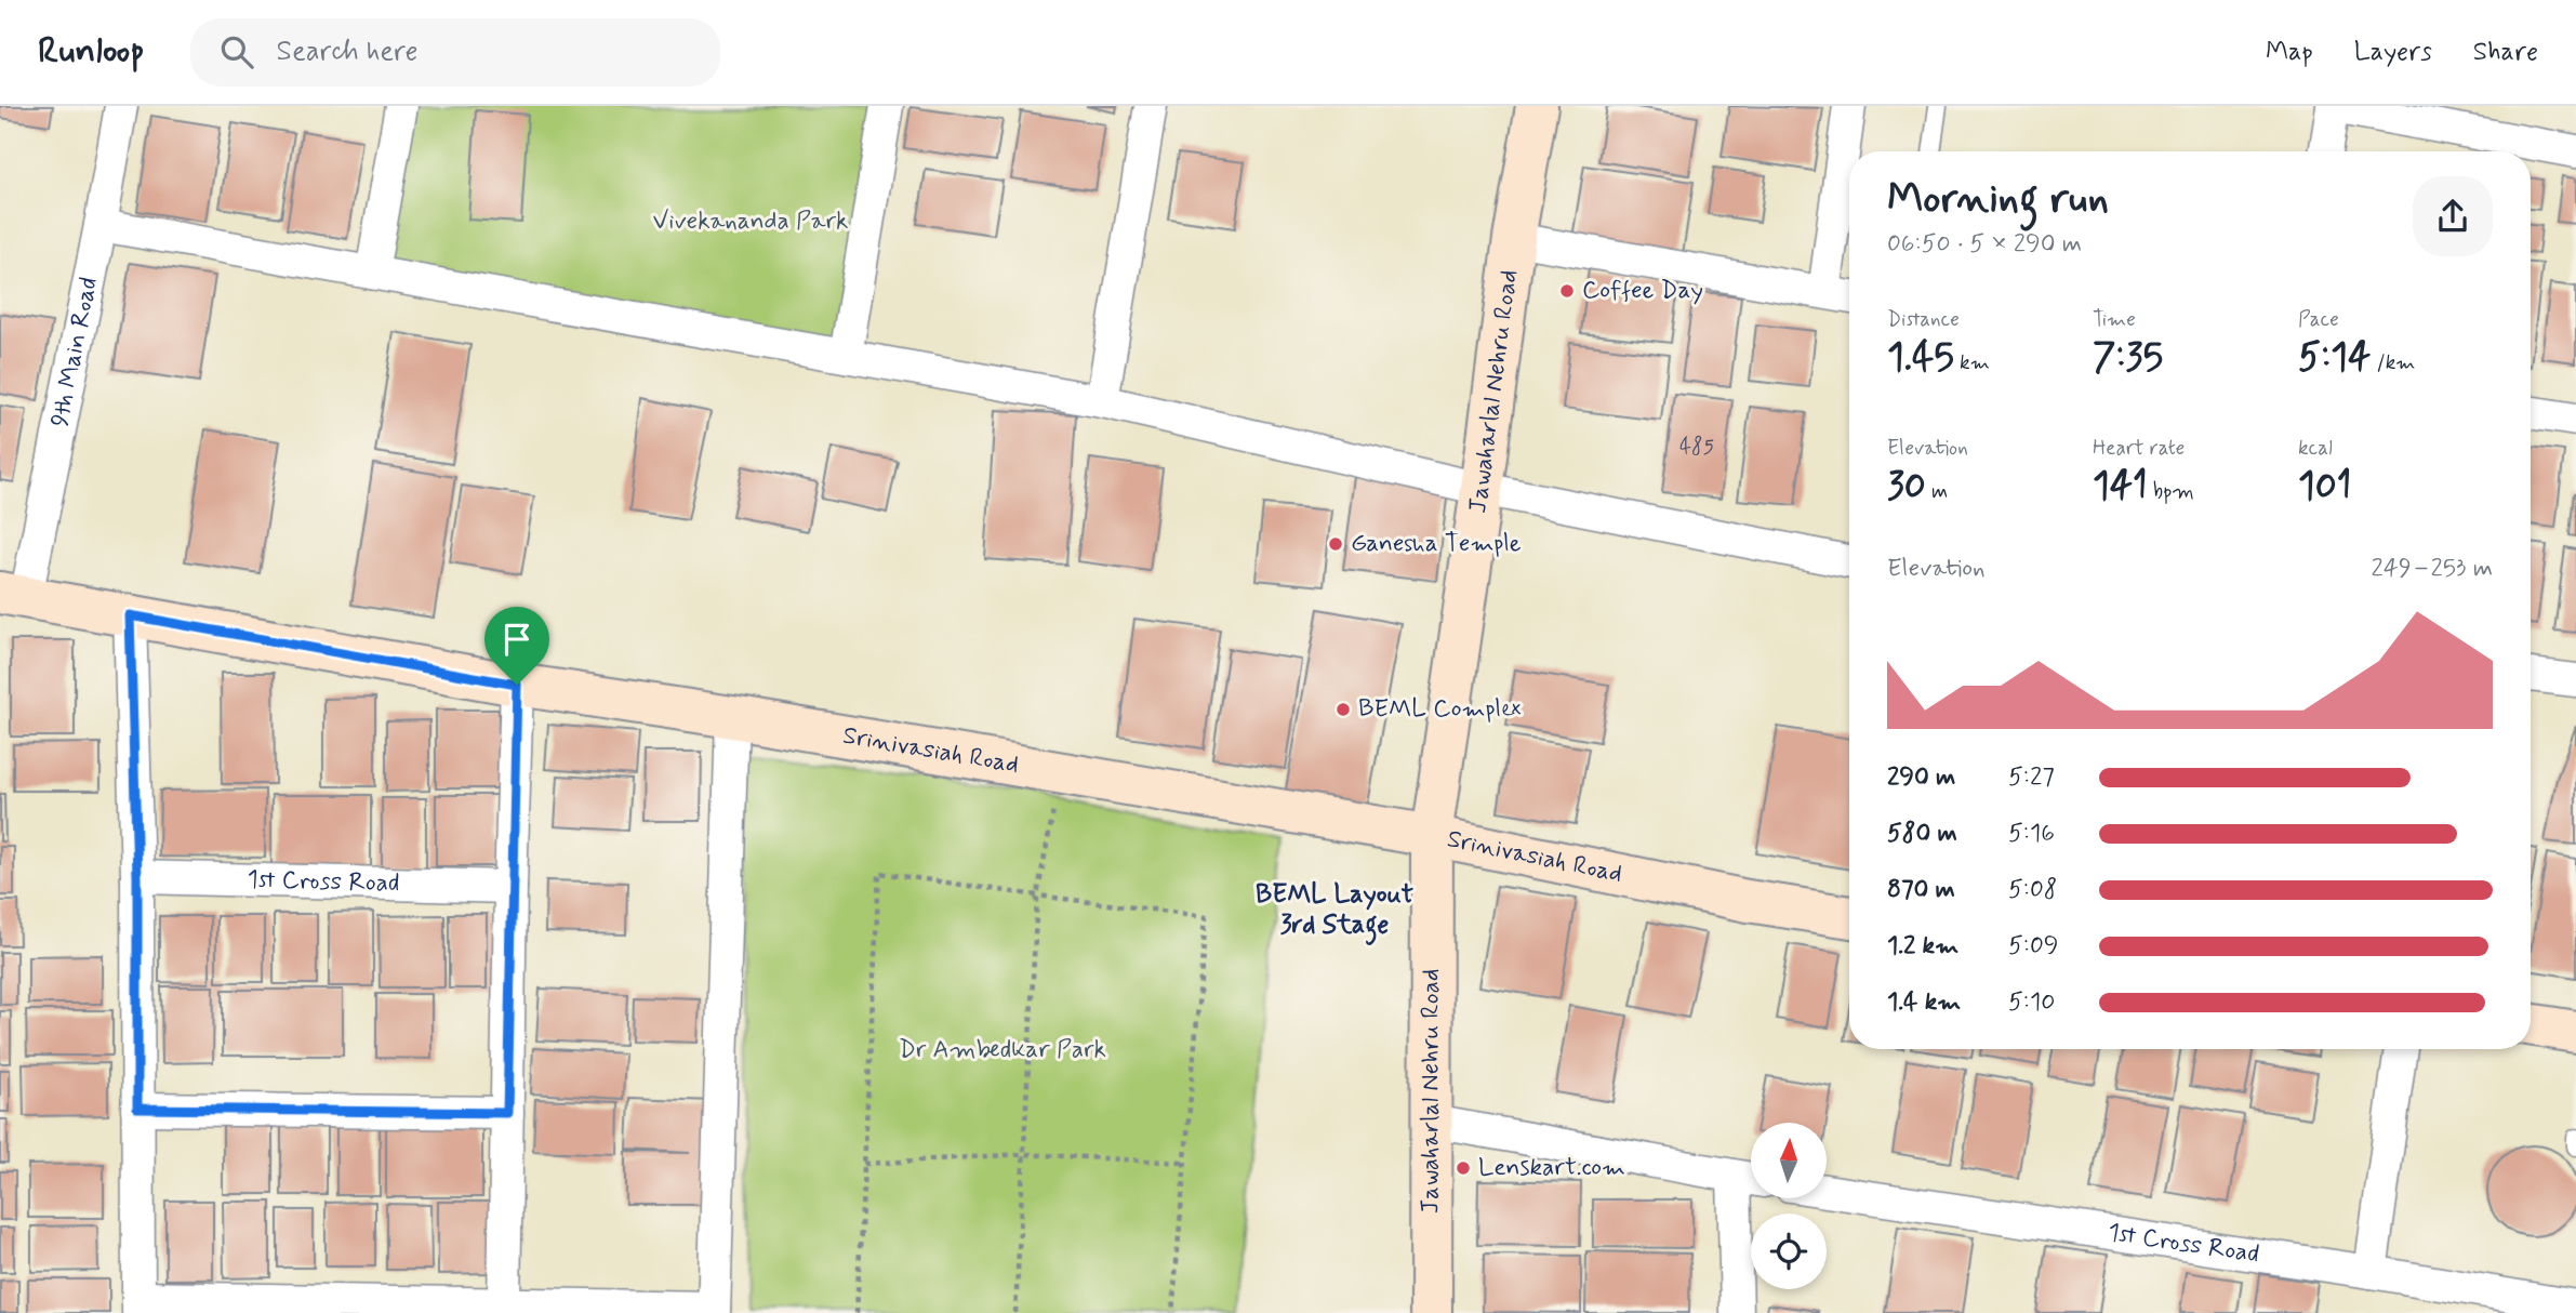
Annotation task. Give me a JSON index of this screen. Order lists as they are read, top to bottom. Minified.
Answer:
{"streets":{"street":["9th Main Road","Jawaharlal Nehru Road","Srinivasiah Road","1st Cross Road"]},"crossings":[["9th Main Road","Srinivasiah Road"],["Jawaharlal Nehru Road","Srinivasiah Road"]],"districts":["BEML Layout 3rd Stage"],"parks":["Vivekananda Park","Dr Ambedkar Park"],"places":["Coffee Day","Ganesha Temple","BEML Complex","Lenskart.com"],"house_numbers":["485"],"north":"top","page":{"header":"Runloop","search":"Search here","nav":["Map","Layers","Share"],"heading":["Morning run","06:50 · 5 × 290 m"],"stats":[["Distance","1.45 km"],["Time","7:35"],["Pace","5:14 /km"],["Elevation","30 m"],["Heart rate","141 bpm"],["kcal","101"]],"chart":["Elevation","249–253 m"],"list":[{"name":"290 m","note":"5:27"},{"name":"580 m","note":"5:16"},{"name":"870 m","note":"5:08"},{"name":"1.2 km","note":"5:09"},{"name":"1.4 km","note":"5:10"}]}}
